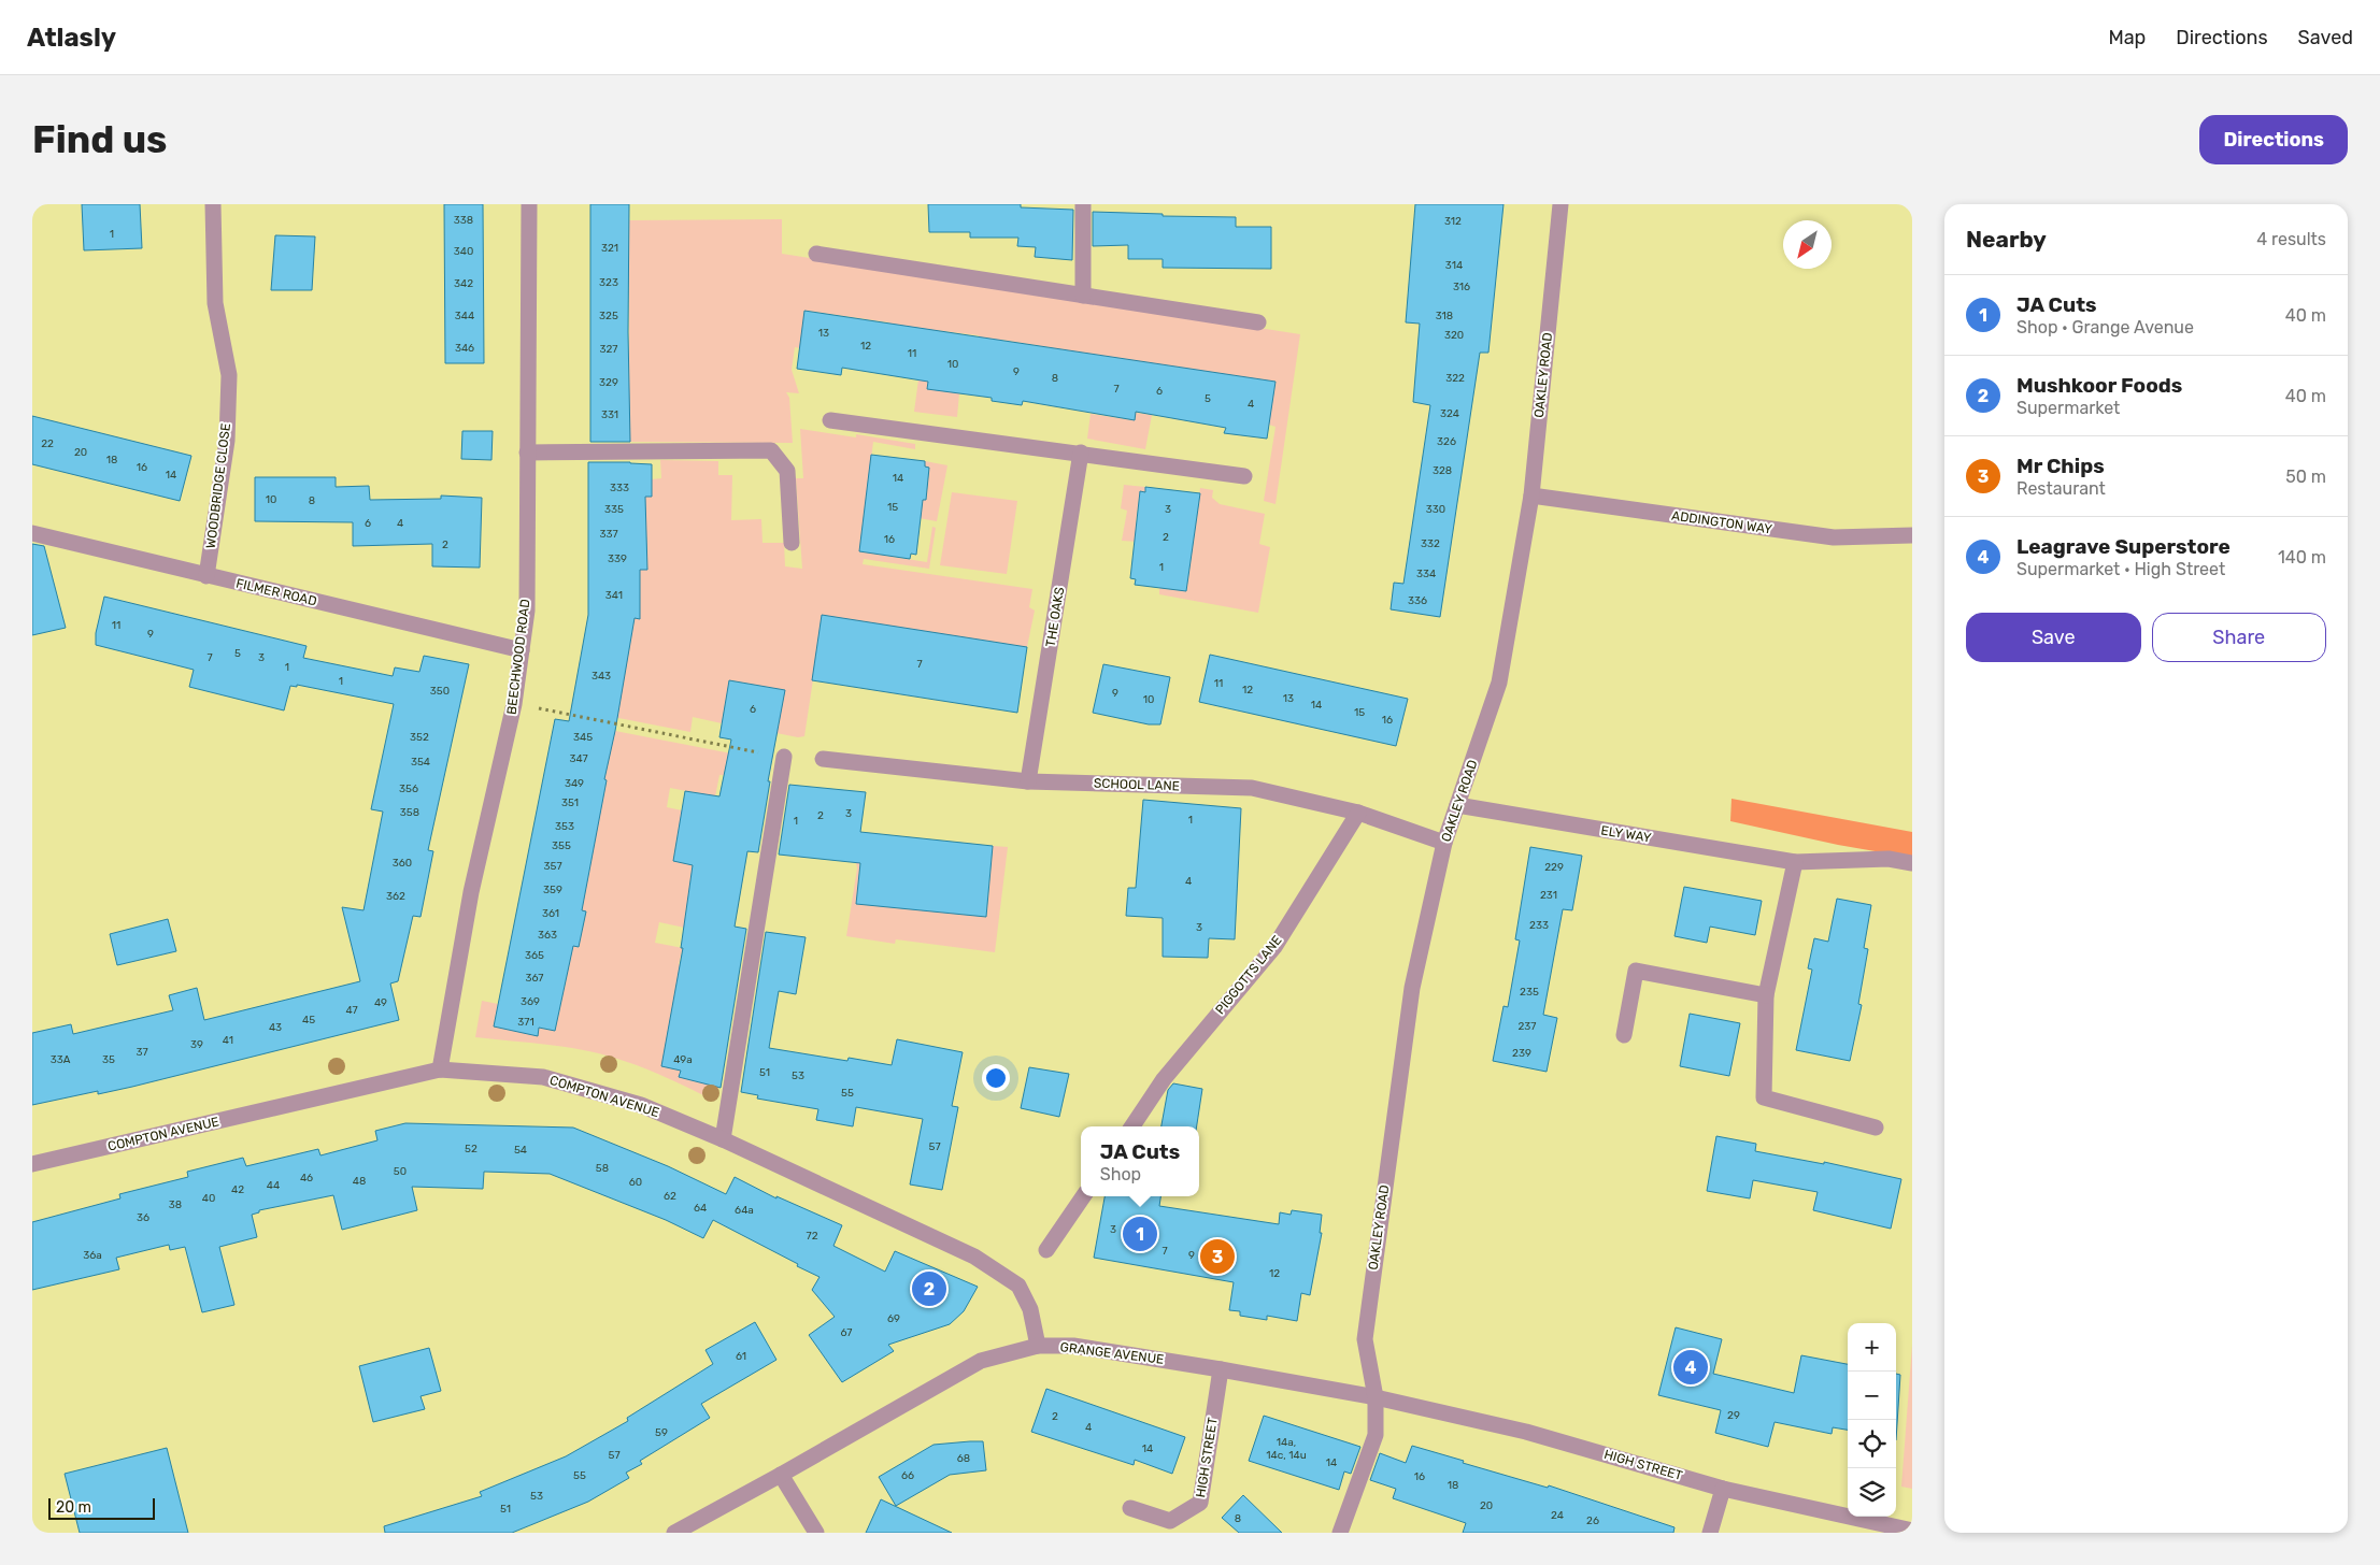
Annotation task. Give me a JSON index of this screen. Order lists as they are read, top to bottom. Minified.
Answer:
{"streets":{"street":["OAKLEY ROAD","WOODBRIDGE CLOSE","ADDINGTON WAY","FILMER ROAD","THE OAKS","BEECHWOOD ROAD","SCHOOL LANE","ELY WAY","PIGGOTTS LANE","COMPTON AVENUE","GRANGE AVENUE","HIGH STREET"]},"crossings":[["OAKLEY ROAD","ADDINGTON WAY"],["OAKLEY ROAD","SCHOOL LANE"],["OAKLEY ROAD","ELY WAY"],["OAKLEY ROAD","GRANGE AVENUE"],["OAKLEY ROAD","HIGH STREET"],["WOODBRIDGE CLOSE","FILMER ROAD"],["FILMER ROAD","BEECHWOOD ROAD"],["THE OAKS","SCHOOL LANE"],["BEECHWOOD ROAD","COMPTON AVENUE"],["SCHOOL LANE","PIGGOTTS LANE"],["COMPTON AVENUE","GRANGE AVENUE"],["GRANGE AVENUE","HIGH STREET"]],"house_numbers":["338","312","1","321","340","314","323","342","316","344","325","318","13","320","12","346","327","11","10","9","8","322","329","7","6","5","4","324","331","326","22","20","18","16","328","14","14","333","10","8","15","335","3","330","6","4","337","2","16","332","2","339","1","334","341","336","11","9","5","7","3","7","1","343","1","11","12","350","9","13","10","14","6","15","16","352","345","347","354","349","356","351","358","3","2","1","1","353","355","360","357","229","4","359","231","362","361","233","3","363","365","367","235","369","49","47","45","371","237","43","41","39","37","239","33A","35","49a","51","53","55","57","52","54","58","50","46","48","60","44","42","62","40","38","64","64a","36","3","72","7","36a","9","12","69","67","61","29","2","4","59","14a, 14c, 14u","14","57","68","14","55","66","16","18","53","20","51","24","8","26"],"scale_bar":"20 m","north":"bottom left","page":{"header":"Atlasly","nav":["Map","Directions","Saved"],"buttons":["Directions",["Save","Share"]],"title":"Find us","heading":["Nearby","4 results"],"list":[{"mark":"1","name":"JA Cuts","note":"Shop · Grange Avenue","value":"40 m"},{"mark":"2","name":"Mushkoor Foods","note":"Supermarket","value":"40 m"},{"mark":"3","name":"Mr Chips","note":"Restaurant","value":"50 m"},{"mark":"4","name":"Leagrave Superstore","note":"Supermarket · High Street","value":"140 m"}],"popup":["JA Cuts","Shop"],"pins":["1","3","2","4"],"map_buttons":["+","−"],"scale":"20 m"}}
